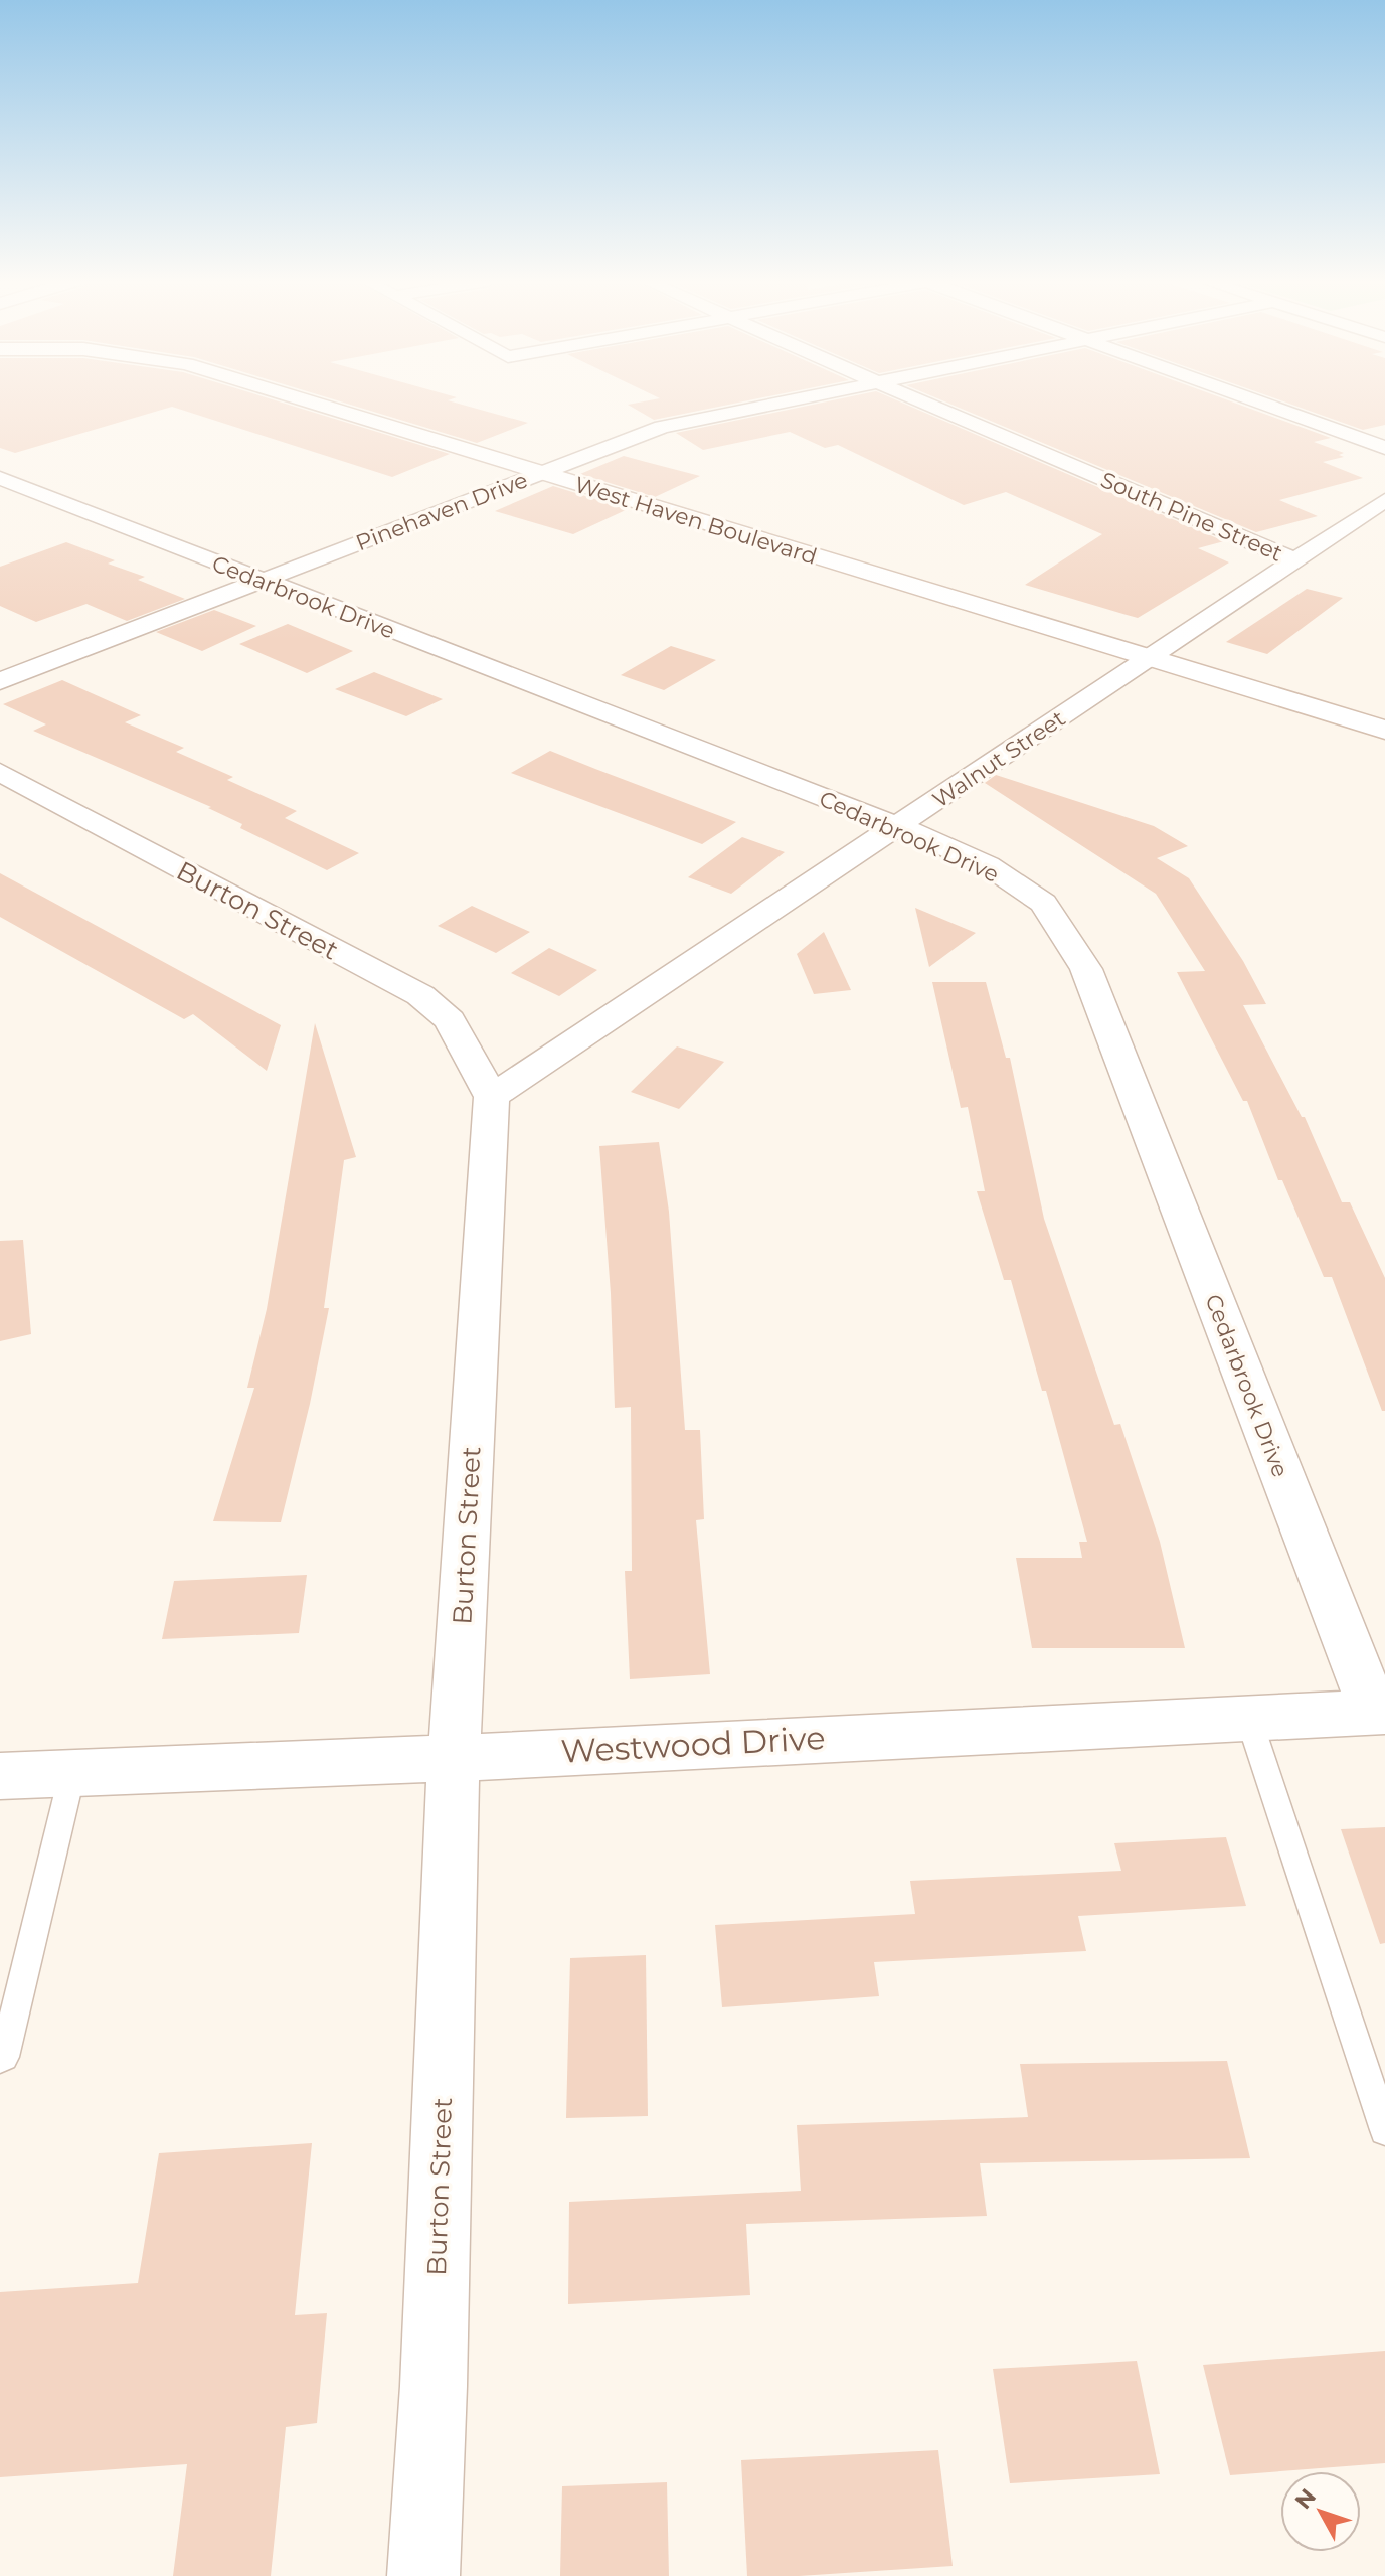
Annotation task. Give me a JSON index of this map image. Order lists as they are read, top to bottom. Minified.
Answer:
{"streets":{"street":["Pinehaven Drive","South Pine Street","West Haven Boulevard","Cedarbrook Drive","Walnut Street","Burton Street","Westwood Drive"]},"crossings":[["Pinehaven Drive","West Haven Boulevard"],["Pinehaven Drive","Cedarbrook Drive"],["South Pine Street","Walnut Street"],["West Haven Boulevard","Walnut Street"],["Cedarbrook Drive","Walnut Street"],["Cedarbrook Drive","Westwood Drive"],["Walnut Street","Burton Street"],["Burton Street","Westwood Drive"]],"north":"top left"}
